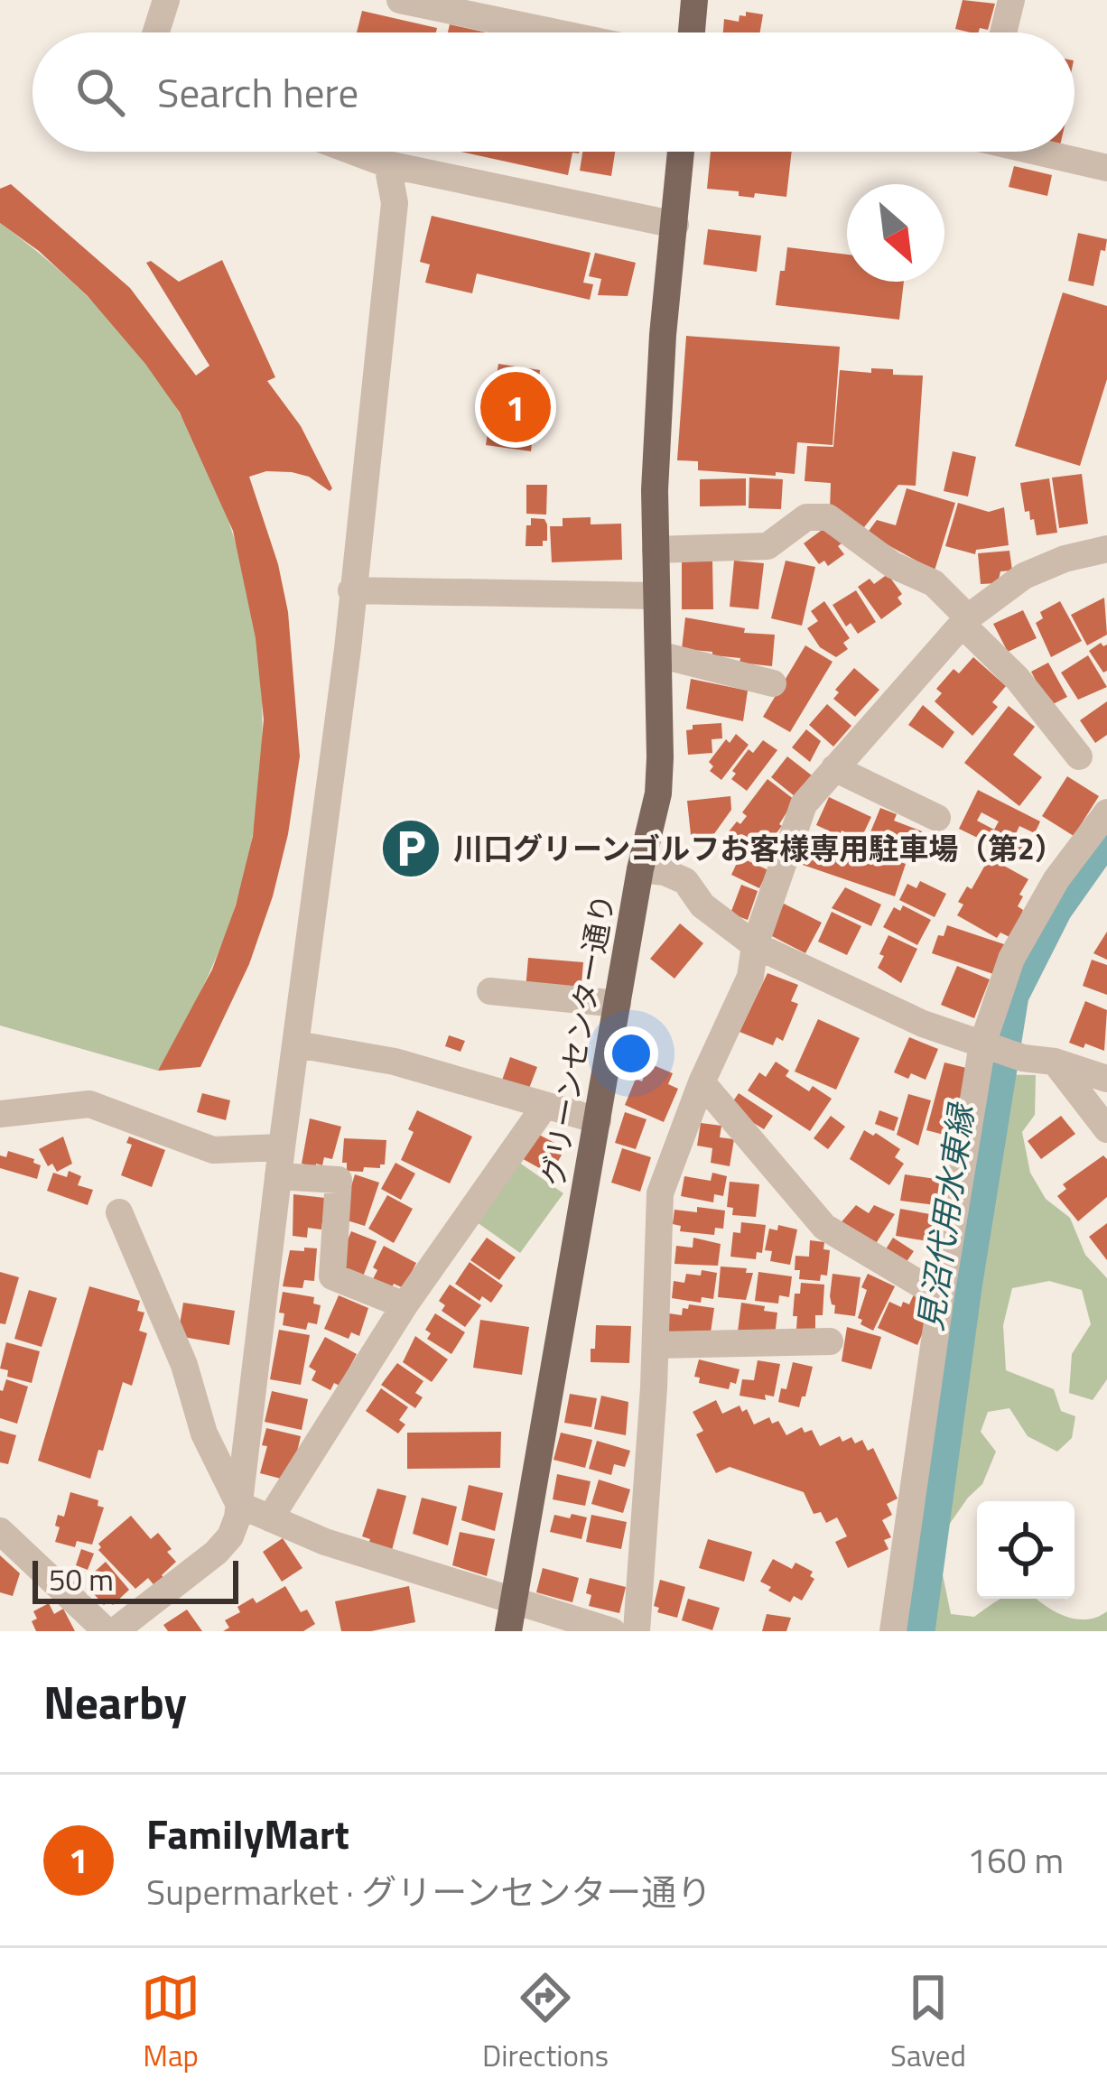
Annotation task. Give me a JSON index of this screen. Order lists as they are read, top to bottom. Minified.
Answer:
{"streets":{"main road":["グリーンセンター通り"]},"water":["見沼代用水東縁"],"places":{"parking":["川口グリーンゴルフお客様専用駐車場（第2）"]},"scale_bar":"50 m","north":"bottom right","page":{"search":"Search here","pins":"1","scale":"50 m","heading":"Nearby","list":[{"mark":"1","name":"FamilyMart","note":"Supermarket · グリーンセンター通り","value":"160 m"}],"nav":["Map","Directions","Saved"]}}
